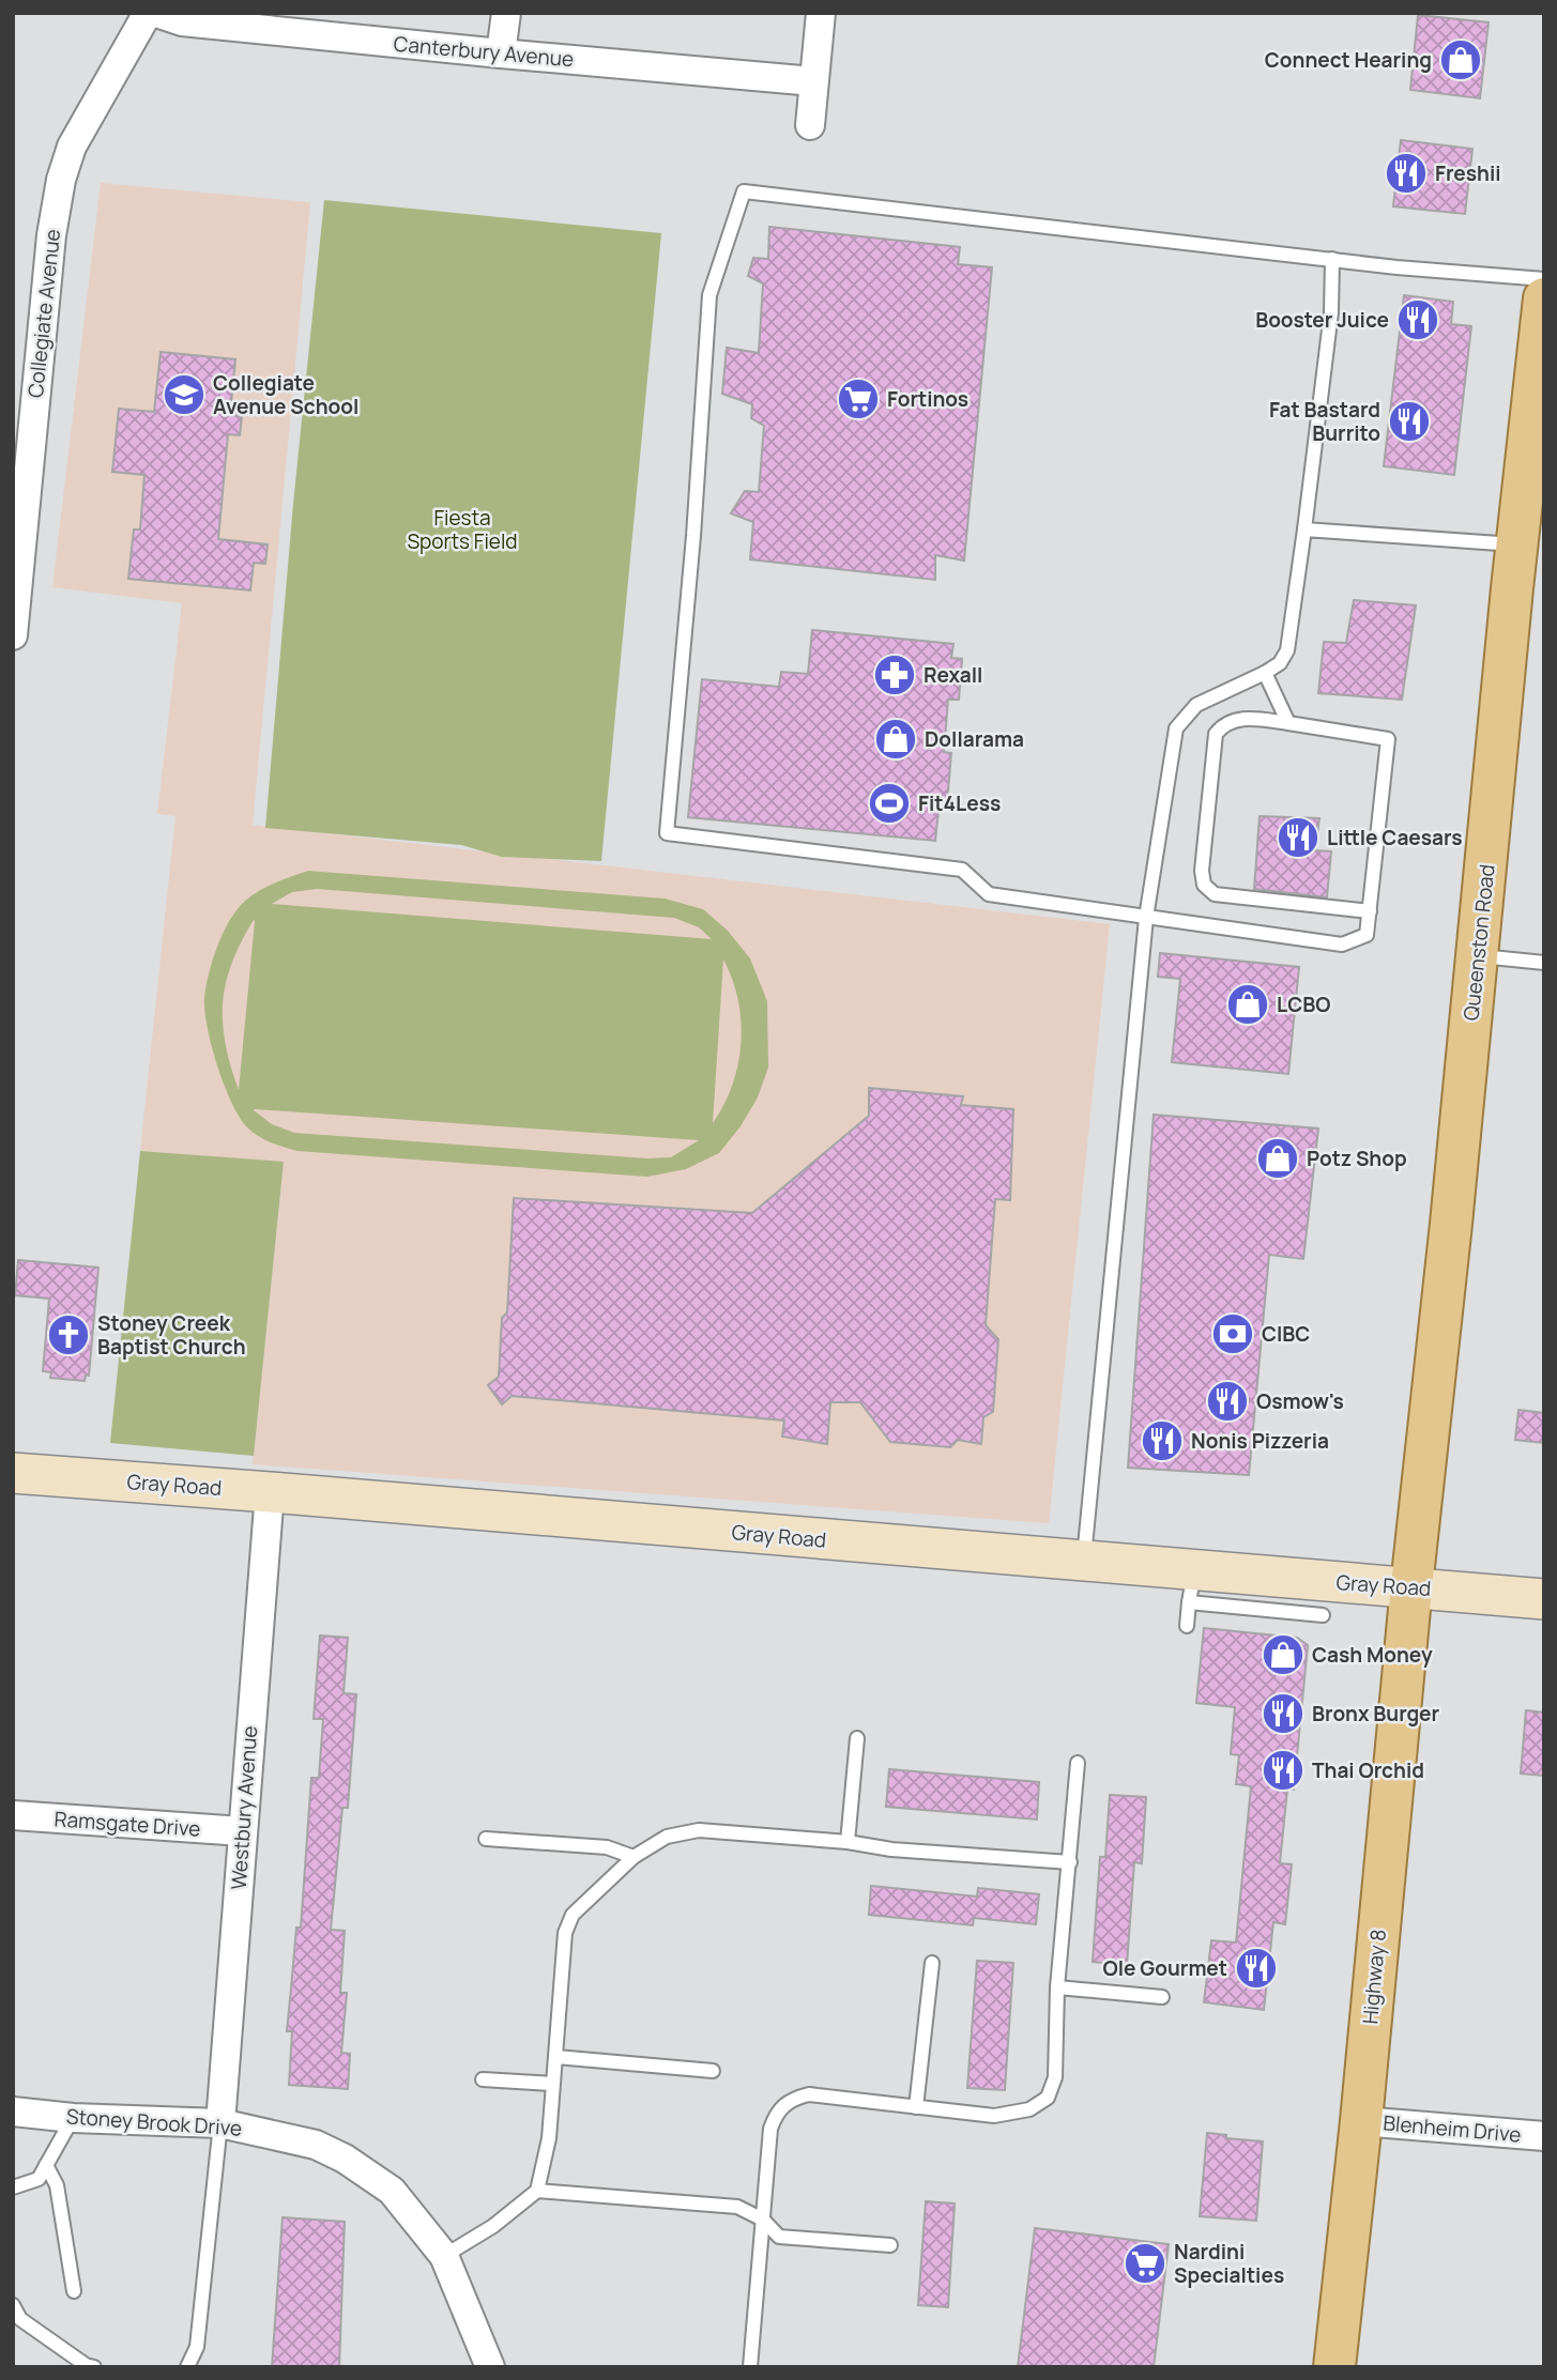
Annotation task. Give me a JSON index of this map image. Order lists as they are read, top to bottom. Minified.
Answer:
{"streets":{"main road":["Queenston Road","Gray Road","Highway 8"],"street":["Canterbury Avenue","Collegiate Avenue","Westbury Avenue","Ramsgate Drive","Stoney Brook Drive","Blenheim Drive"]},"crossings":[["Queenston Road","Gray Road"],["Queenston Road","Highway 8"],["Gray Road","Westbury Avenue"],["Gray Road","Highway 8"],["Westbury Avenue","Ramsgate Drive"],["Westbury Avenue","Stoney Brook Drive"],["Highway 8","Blenheim Drive"]],"parks":["Fiesta Sports Field"],"places":{"shop":["Connect Hearing","Dollarama","LCBO","Potz Shop","Cash Money"],"restaurant":["Freshii","Booster Juice","Fat Bastard Burrito","Little Caesars","Osmow's","Nonis Pizzeria","Bronx Burger","Thai Orchid","Ole Gourmet"],"school or university":["Collegiate Avenue School"],"supermarket":["Fortinos","Nardini Specialties"],"pharmacy":["Rexall"],"sports":["Fit4Less"],"bank":["CIBC"],"church":["Stoney Creek Baptist Church"]}}
